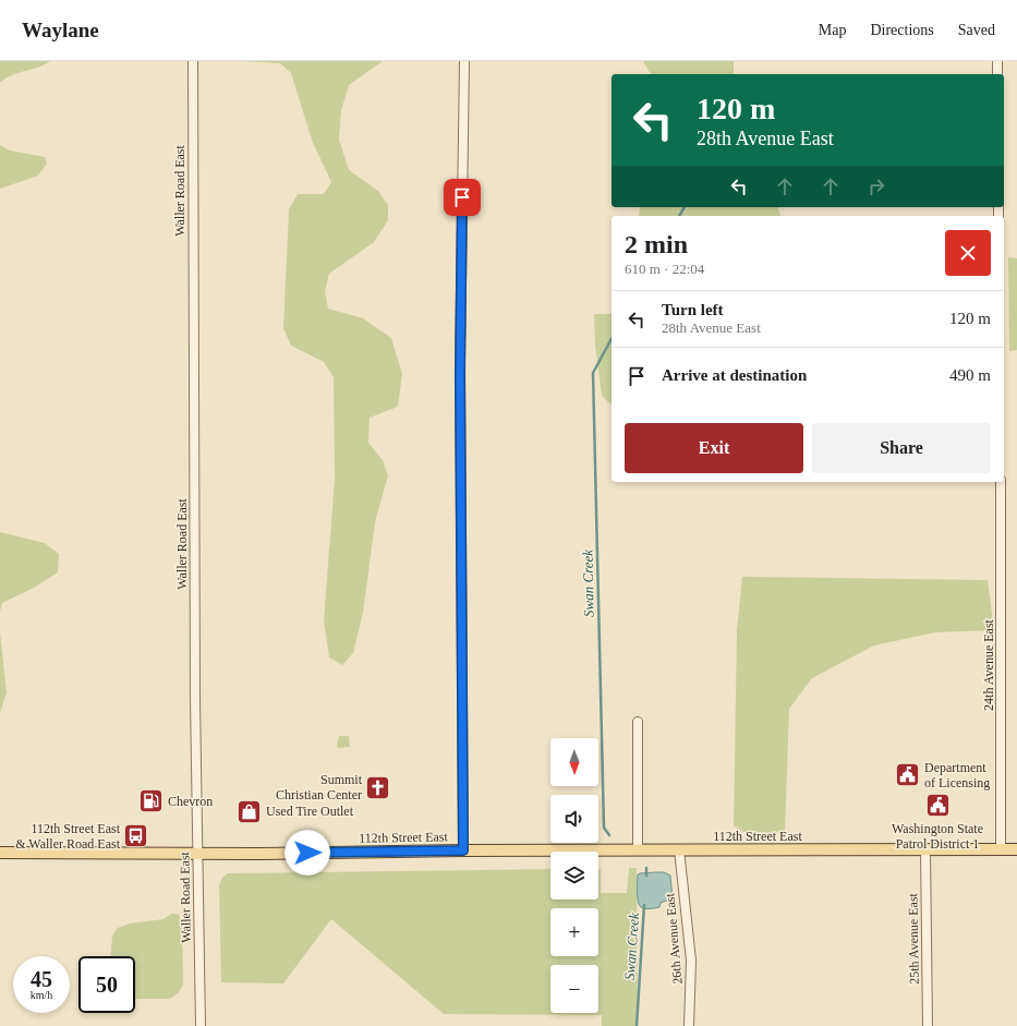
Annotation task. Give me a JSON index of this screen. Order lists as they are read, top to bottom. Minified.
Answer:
{"streets":{"main road":["112th Street East"],"street":["Waller Road East","24th Avenue East","26th Avenue East","25th Avenue East"]},"crossings":[["Waller Road East","112th Street East"],["24th Avenue East","112th Street East"],["112th Street East","26th Avenue East"],["112th Street East","25th Avenue East"]],"water":["Swan Creek"],"places":{"public building":["Department of Licensing","Washington State Patrol District 1"],"church":["Summit Christian Center"],"fuel station":["Chevron"],"shop":["Used Tire Outlet"],"bus stop":["112th Street East & Waller Road East"]},"north":"bottom","page":{"header":"Waylane","nav":["Map","Directions","Saved"],"turn":["120 m","28th Avenue East"],"heading":["2 min","610 m · 22:04"],"list":[{"name":"Turn left","note":"28th Avenue East","value":"120 m"},{"name":"Arrive at destination","value":"490 m"}],"buttons":["Exit","Share"],"map_buttons":["+","−"],"speed":"45 km/h","limit":"50"}}
